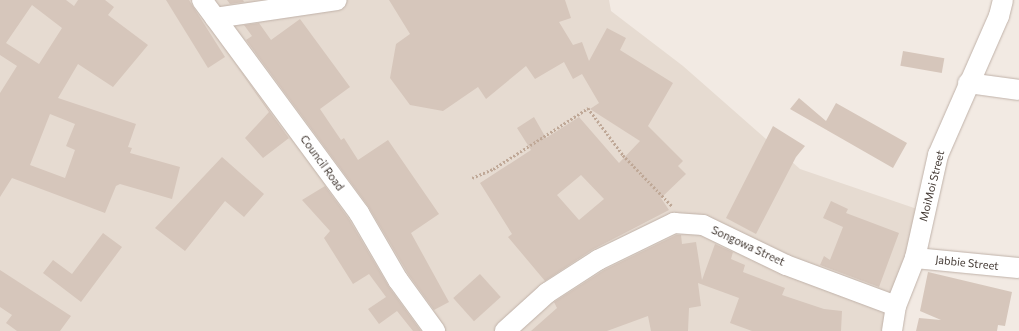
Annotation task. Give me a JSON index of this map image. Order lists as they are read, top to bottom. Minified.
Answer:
{"streets":{"street":["Council Road","MoiMoi Street","Songowa Street","Jabbie Street"]},"crossings":[["MoiMoi Street","Songowa Street"],["MoiMoi Street","Jabbie Street"]]}
